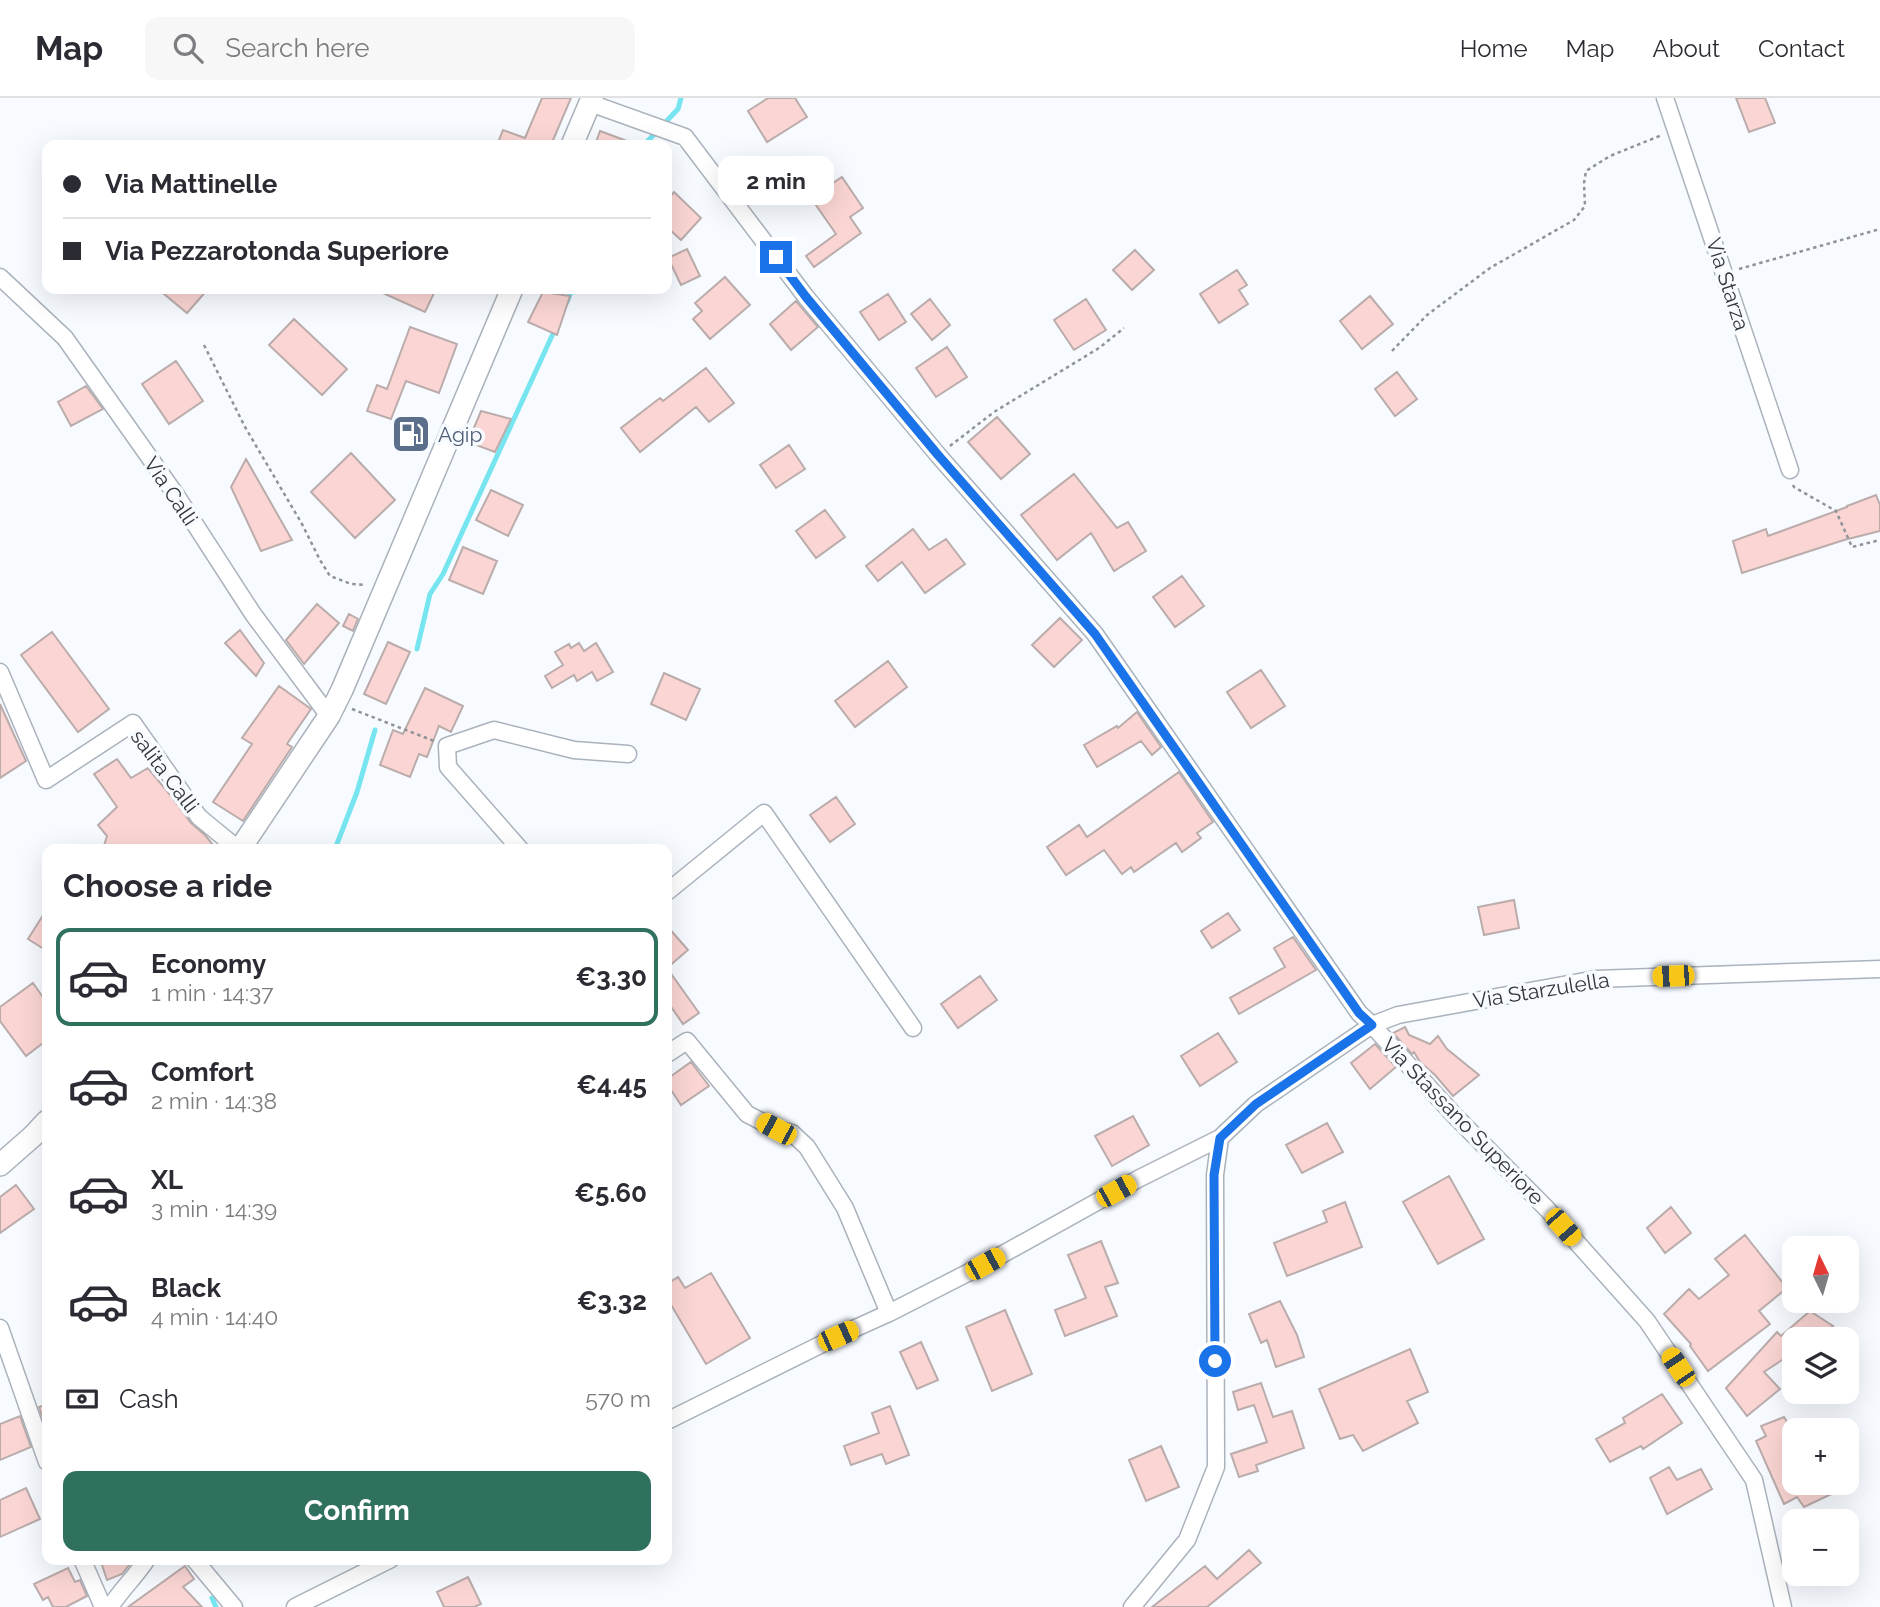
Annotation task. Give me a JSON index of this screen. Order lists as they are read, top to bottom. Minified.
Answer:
{"streets":{"street":["Via Starza","Via Calli","salita Calli","Via Starzulella","Via Stassano Superiore"]},"crossings":[["Via Starzulella","Via Stassano Superiore"]],"places":{"fuel station":["Agip"]},"north":"top","page":{"header":"Map","search":"Search here","nav":["Home","Map","About","Contact"],"banner":["Via Mattinelle","Via Pezzarotonda Superiore"],"bubble":"2 min","heading":"Choose a ride","list":[{"name":"Economy","note":"1 min · 14:37","value":"€3.30"},{"name":"Comfort","note":"2 min · 14:38","value":"€4.45"},{"name":"XL","note":"3 min · 14:39","value":"€5.60"},{"name":"Black","note":"4 min · 14:40","value":"€3.32"}],"map_buttons":["+","−"],"pay":["Cash","570 m"],"buttons":"Confirm"}}
